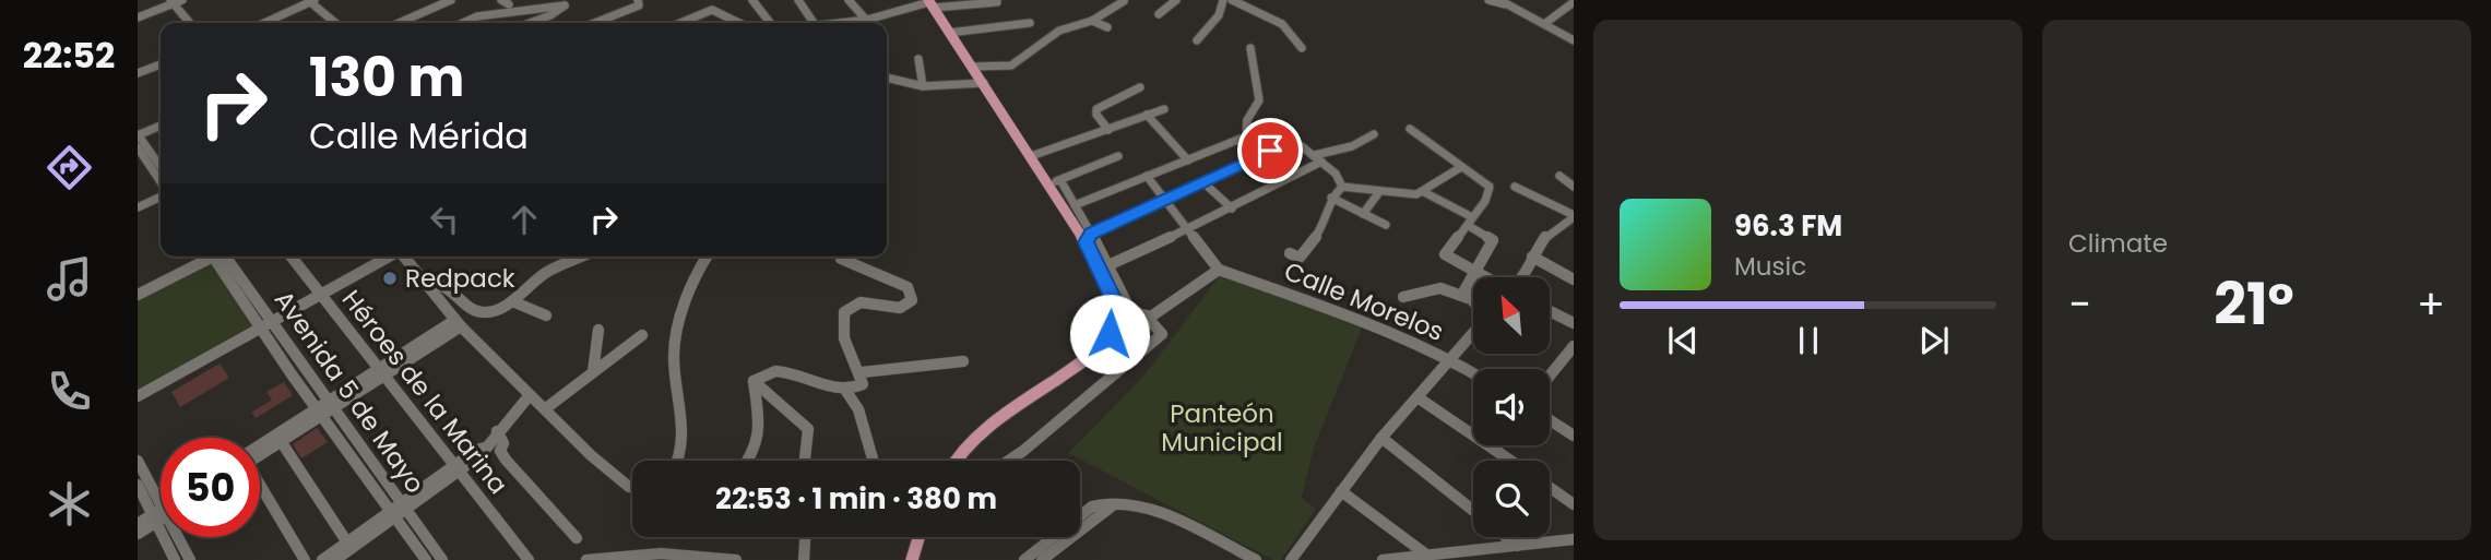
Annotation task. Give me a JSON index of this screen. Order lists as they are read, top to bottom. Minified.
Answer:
{"streets":{"street":["Calle Morelos","Avenida 5 de Mayo","Héroes de la Marina"]},"parks":["Panteón Municipal"],"places":["Redpack"],"north":"top left","page":{"tabs":"22:52","tile":"Climate","turn":["130 m","Calle Mérida"],"song":["96.3 FM","Music"],"heat":["−","21°","+"],"limit":"50","trip":"22:53 · 1 min · 380 m"}}
